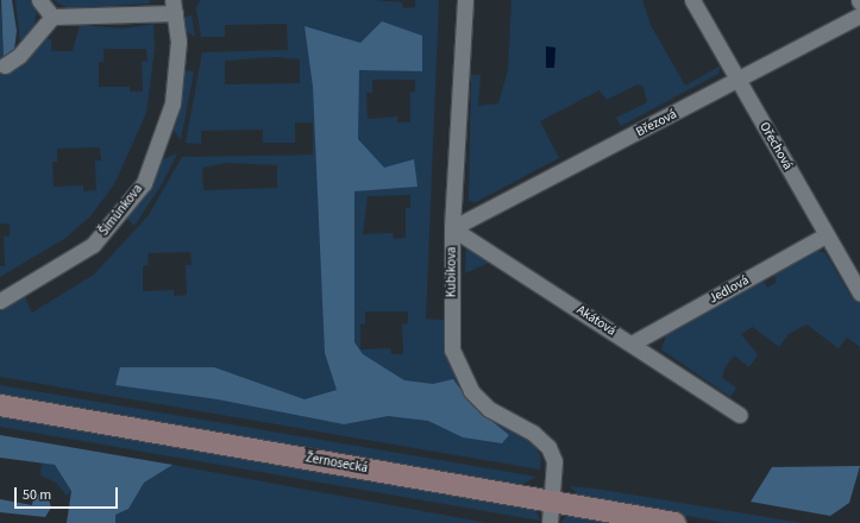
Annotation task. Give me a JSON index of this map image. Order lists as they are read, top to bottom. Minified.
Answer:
{"streets":{"street":["Březová","Ořechová","Šimůnkova","Kubíkova","Jedlová","Akátová","Žernosecká"]},"crossings":[["Březová","Ořechová"],["Březová","Kubíkova"],["Březová","Akátová"],["Ořechová","Jedlová"],["Kubíkova","Akátová"],["Kubíkova","Žernosecká"],["Jedlová","Akátová"]],"scale_bar":"50 m"}
